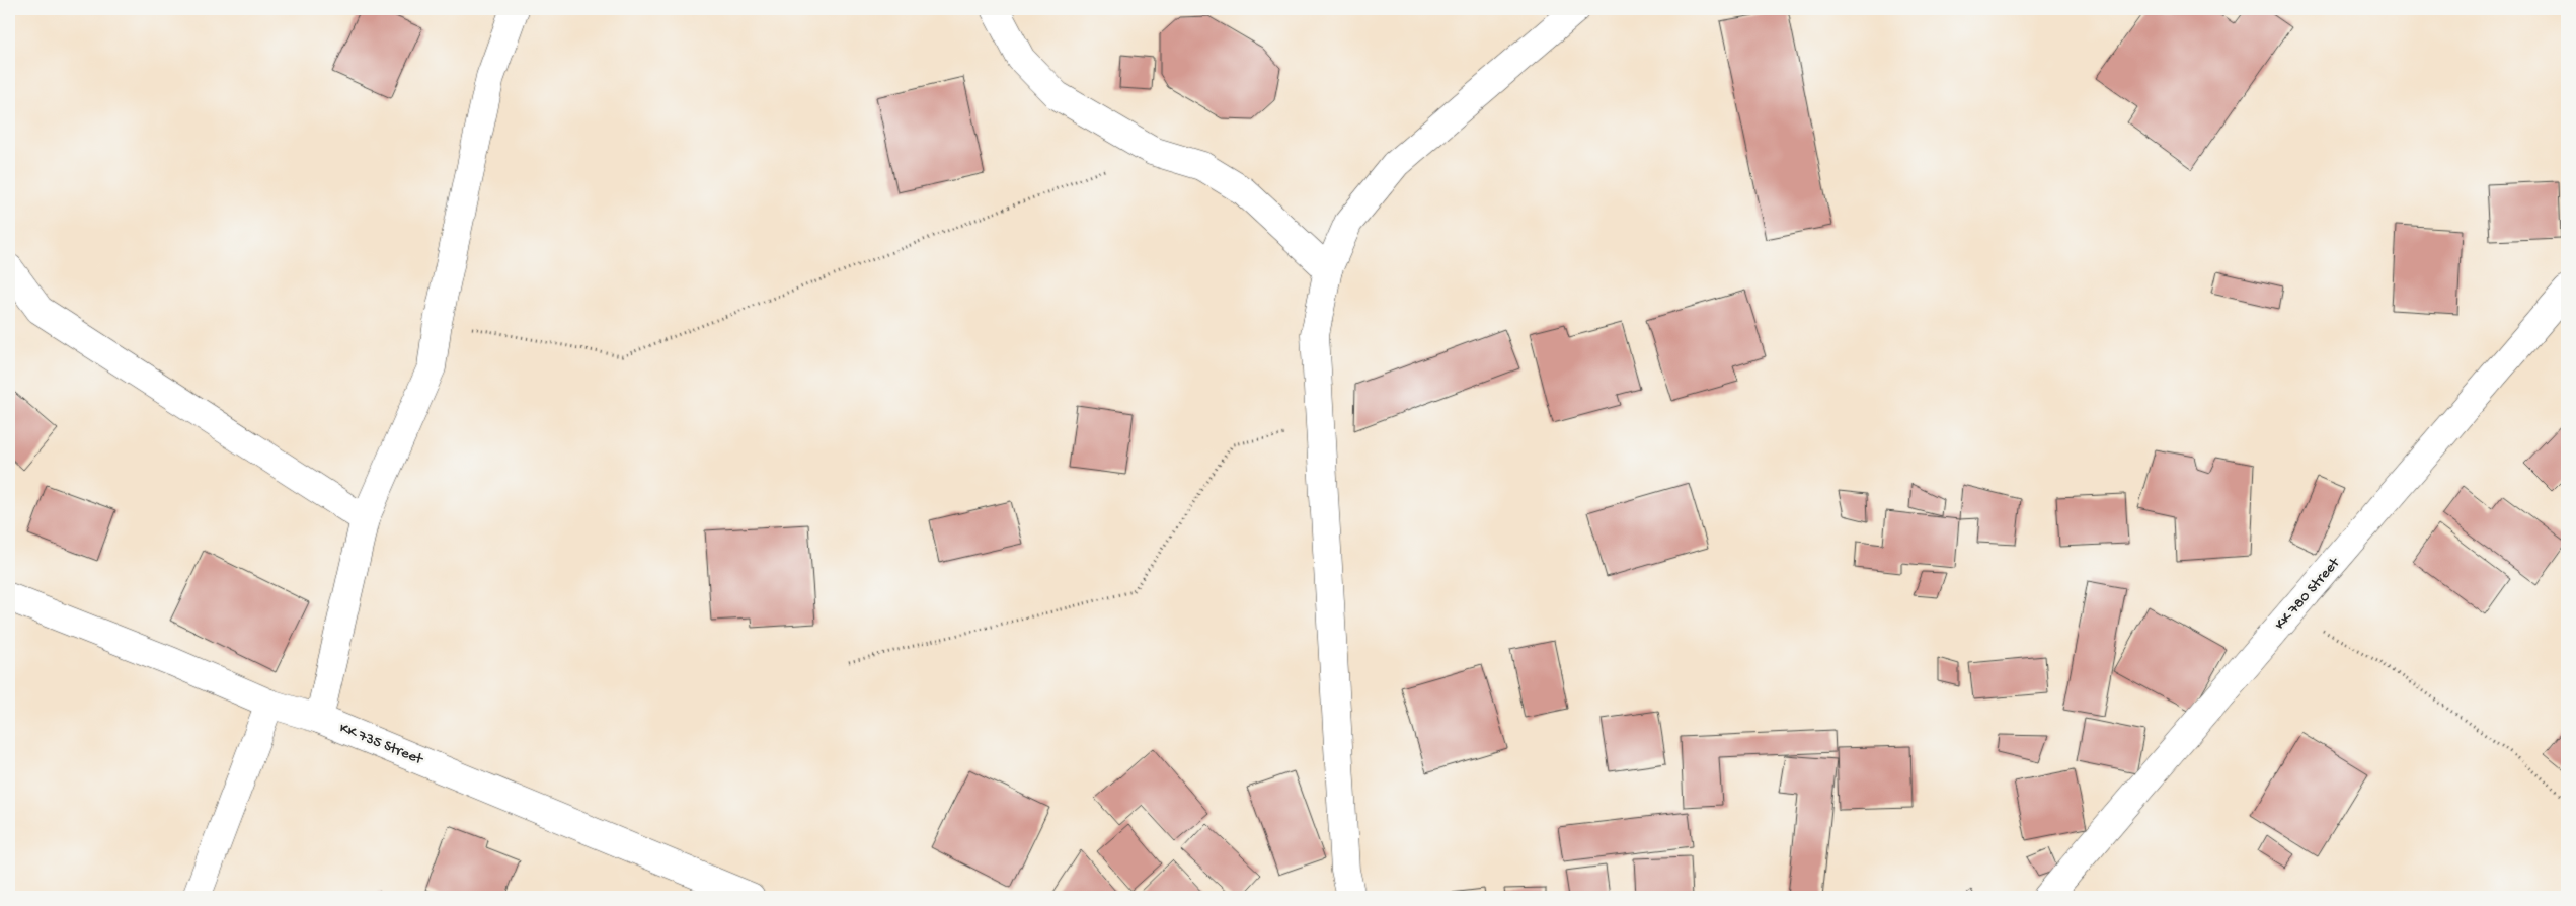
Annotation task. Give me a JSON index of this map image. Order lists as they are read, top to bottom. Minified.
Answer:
{"streets":{"street":["KK 780 Street","KK 735 Street"]}}
